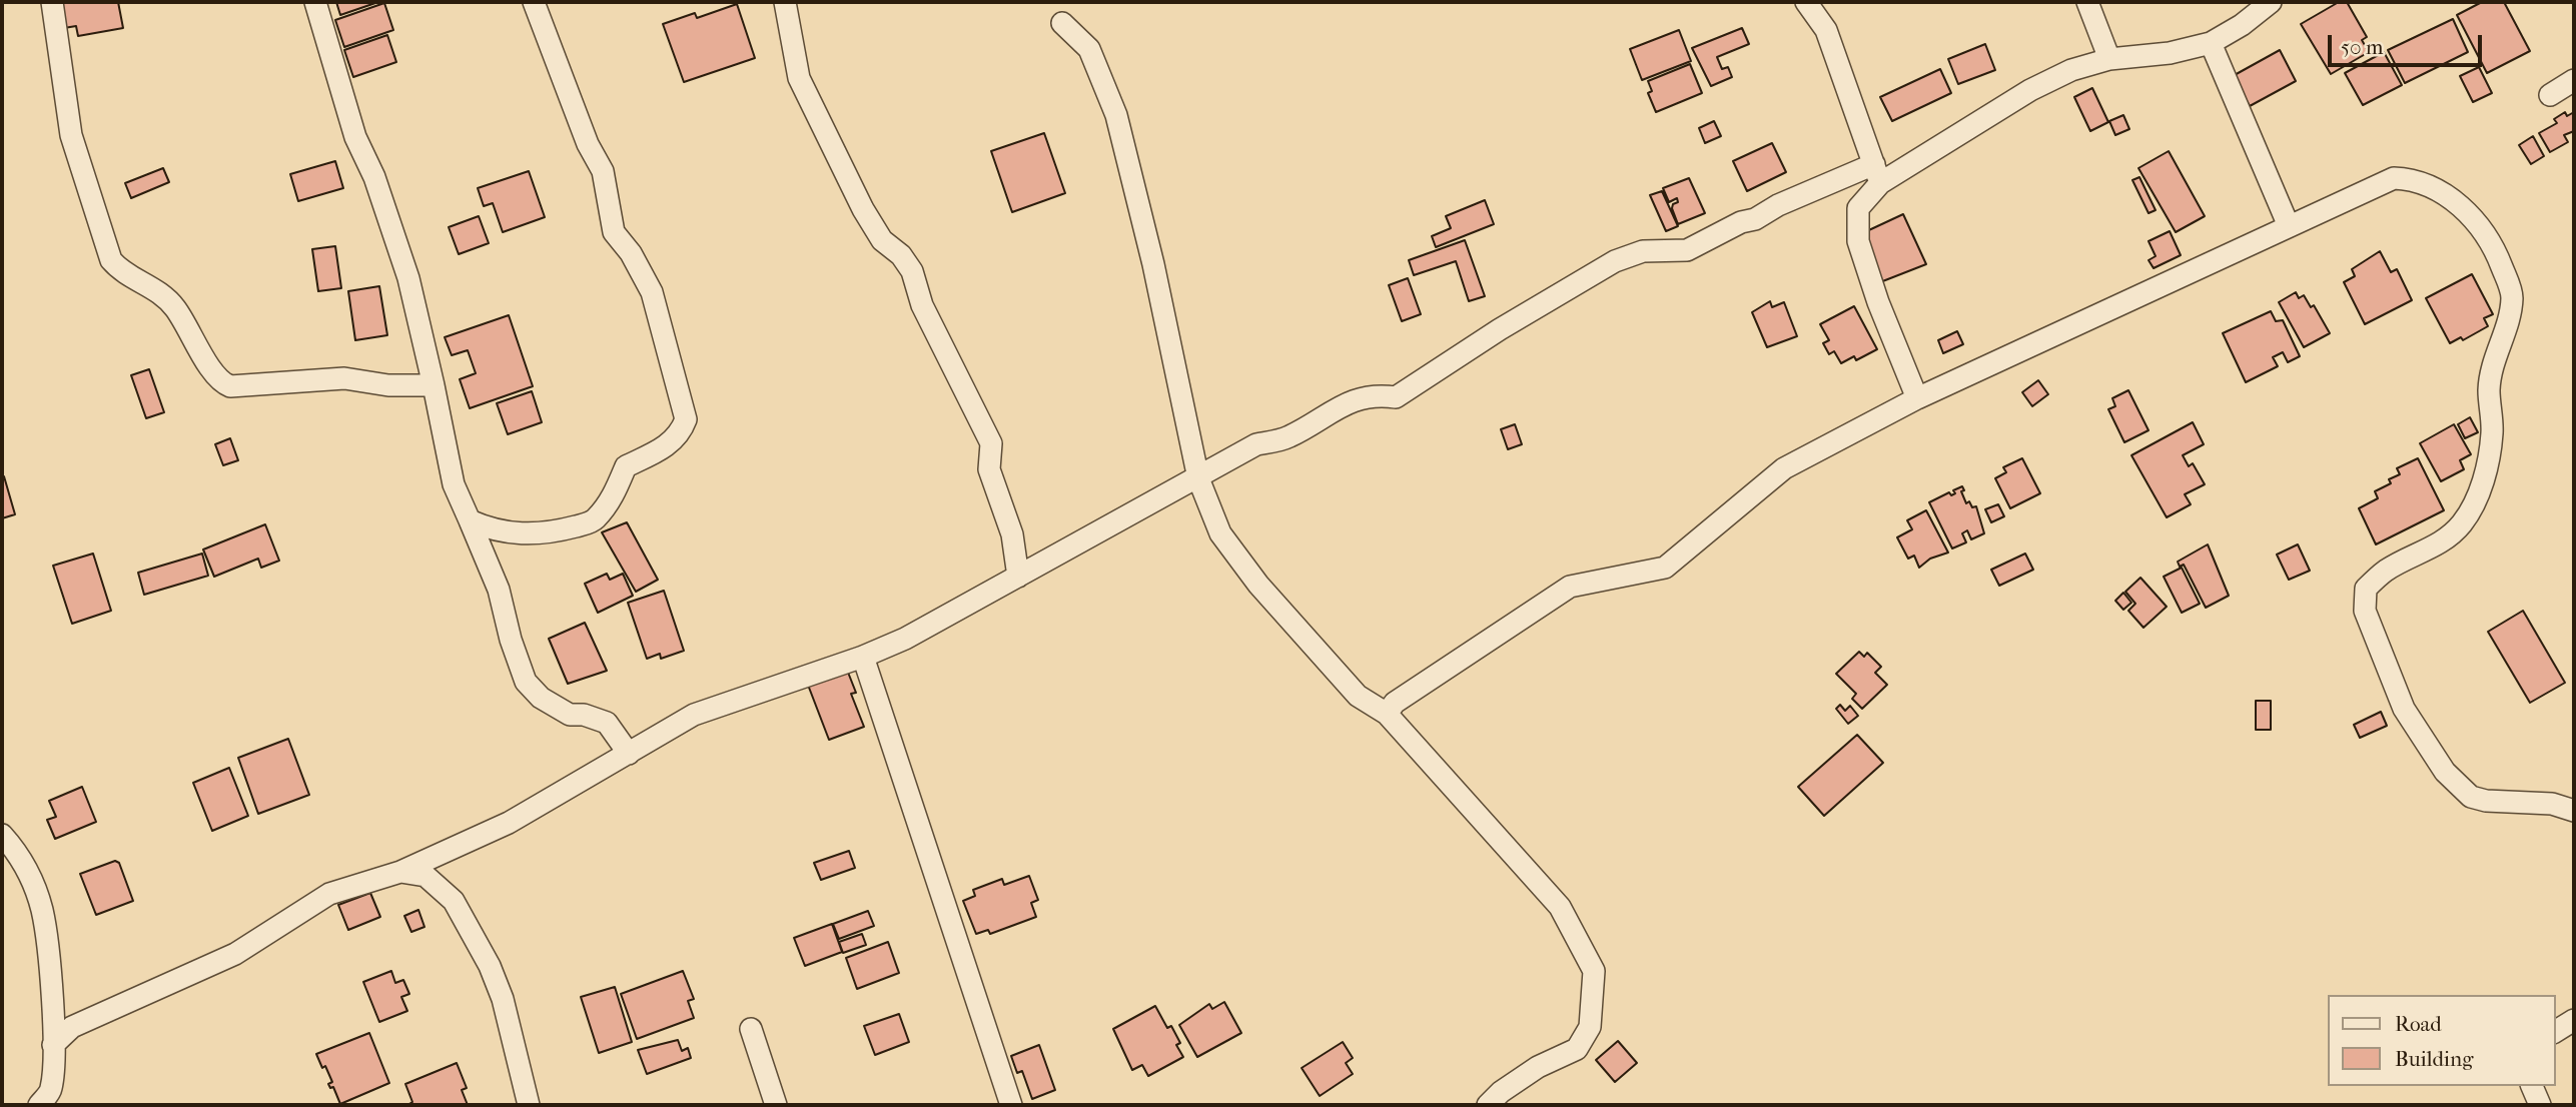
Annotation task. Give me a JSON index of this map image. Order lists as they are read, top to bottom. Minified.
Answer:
{"legend":["Road","Building"],"scale_bar":"50 m"}
